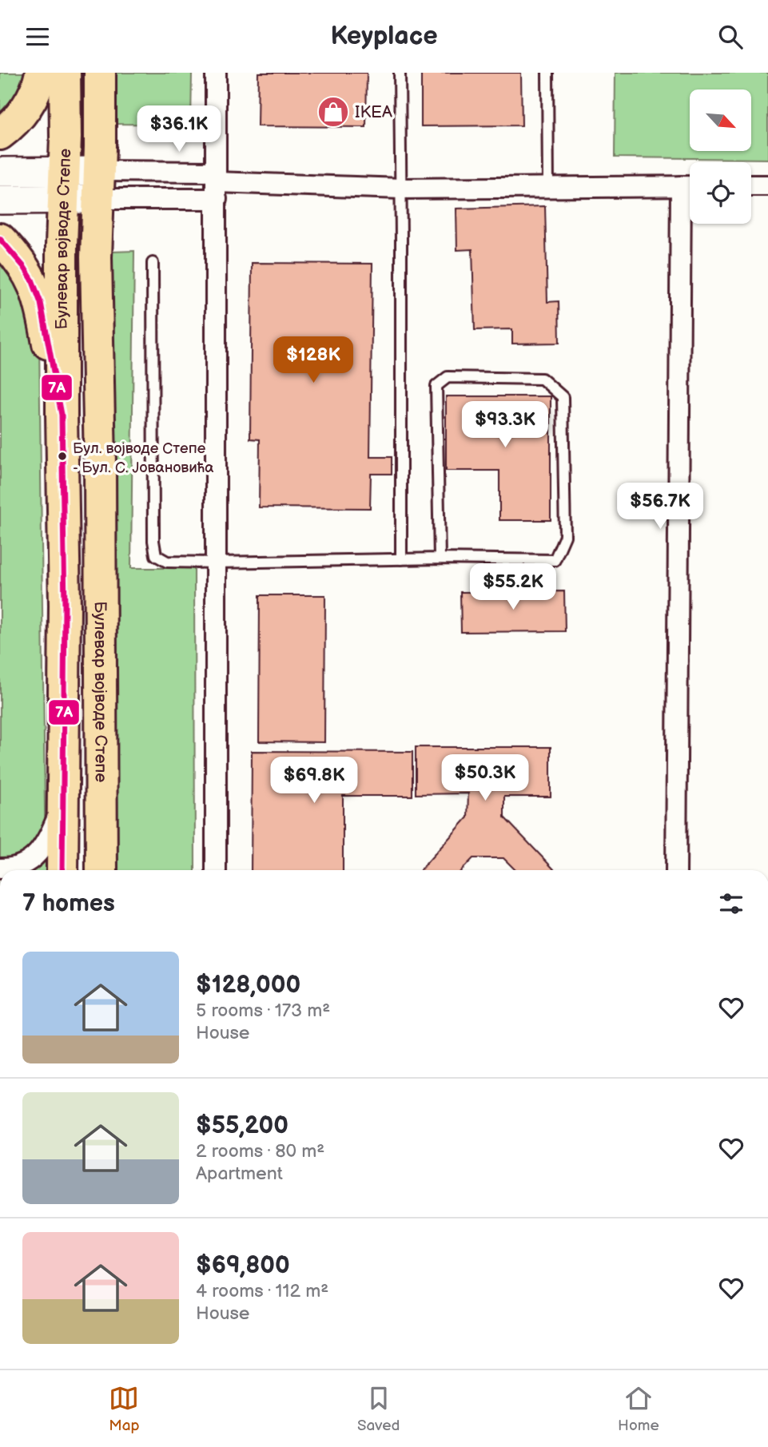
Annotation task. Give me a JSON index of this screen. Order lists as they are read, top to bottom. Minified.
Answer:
{"streets":{"main road":["Булевар војводе Степе"]},"places":{"shop":["IKEA"],"other":["Бул. војводе Степе - Бул. С. Јовановића"]},"lines":["transit line 7A"],"north":"bottom right","page":{"header":"Keyplace","price":["$36.1K","$128K","$93.3K","$56.7K","$55.2K","$50.3K","$69.8K"],"heading":"7 homes","list":[{"name":"$128,000","note":"5 rooms · 173 m² · House"},{"name":"$55,200","note":"2 rooms · 80 m² · Apartment"},{"name":"$69,800","note":"4 rooms · 112 m² · House"}],"tabs":["Map","Saved","Home"]}}
